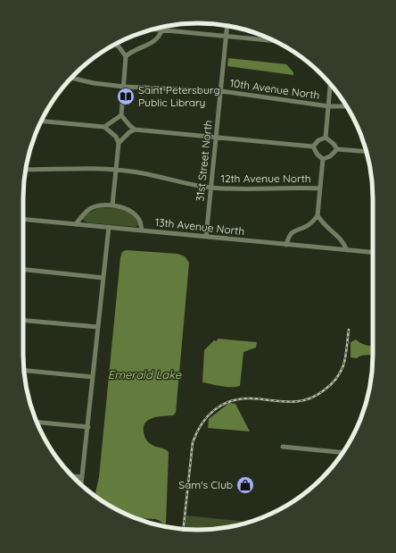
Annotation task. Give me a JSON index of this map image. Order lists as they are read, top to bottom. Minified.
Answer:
{"streets":{"street":["10th Avenue North","31st Street North","12th Avenue North","13th Avenue North"]},"crossings":[["10th Avenue North","31st Street North"],["31st Street North","12th Avenue North"],["31st Street North","13th Avenue North"]],"water":["Emerald Lake"],"places":{"library":["Saint Petersburg Public Library"],"shop":["Sam's Club"]}}
